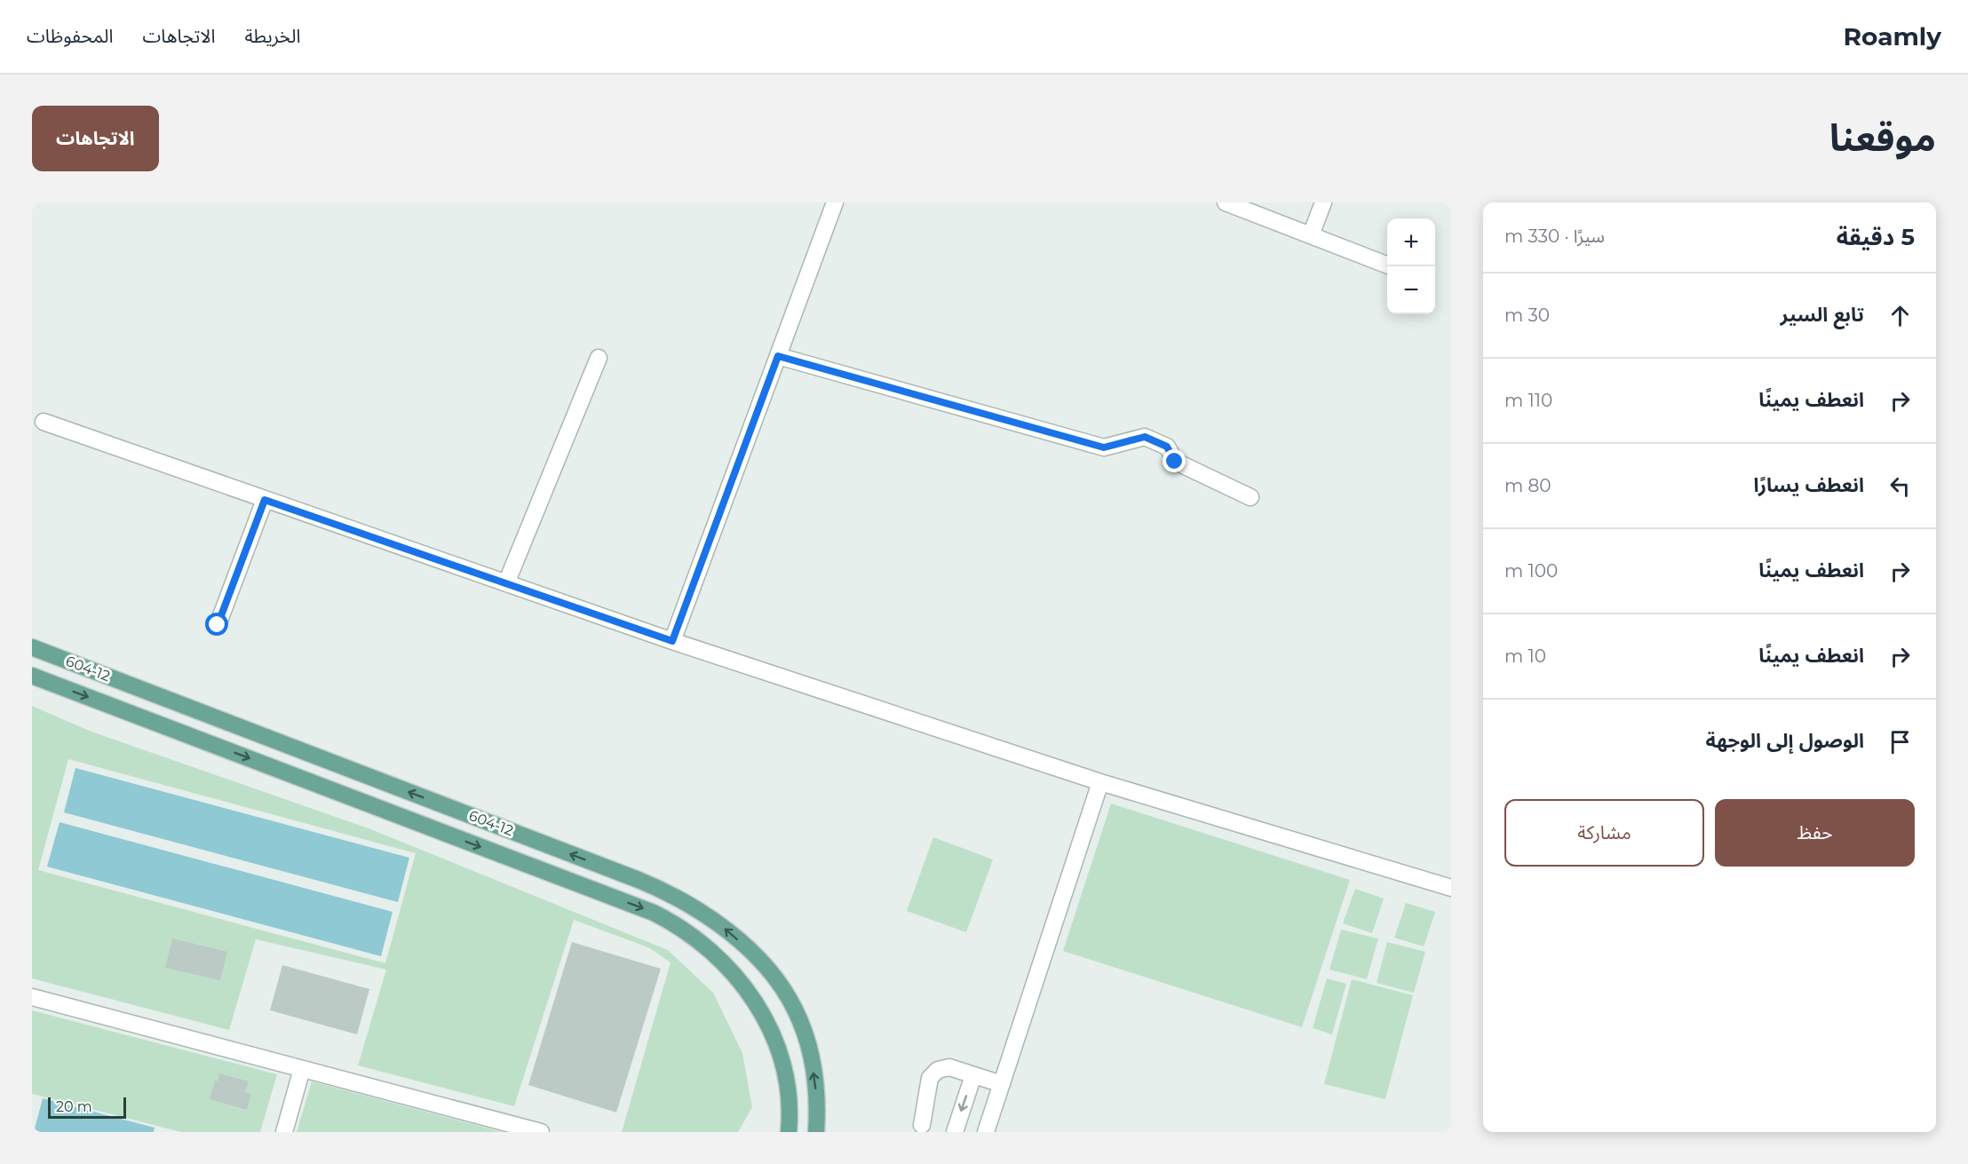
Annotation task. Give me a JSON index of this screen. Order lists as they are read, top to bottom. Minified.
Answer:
{"streets":{"main road":["604-12"]},"scale_bar":"20 m","page":{"header":"Roamly","nav":["الخريطة","الاتجاهات","المحفوظات"],"title":"موقعنا","buttons":["الاتجاهات",["حفظ","مشاركة"]],"heading":["5 دقيقة","سيرًا · 330 m"],"map_buttons":["+","−"],"list":[["تابع السير","30 m"],["انعطف يمينًا","110 m"],["انعطف يسارًا","80 m"],["انعطف يمينًا","100 m"],["انعطف يمينًا","10 m"],"الوصول إلى الوجهة"],"scale":"20 m"}}
